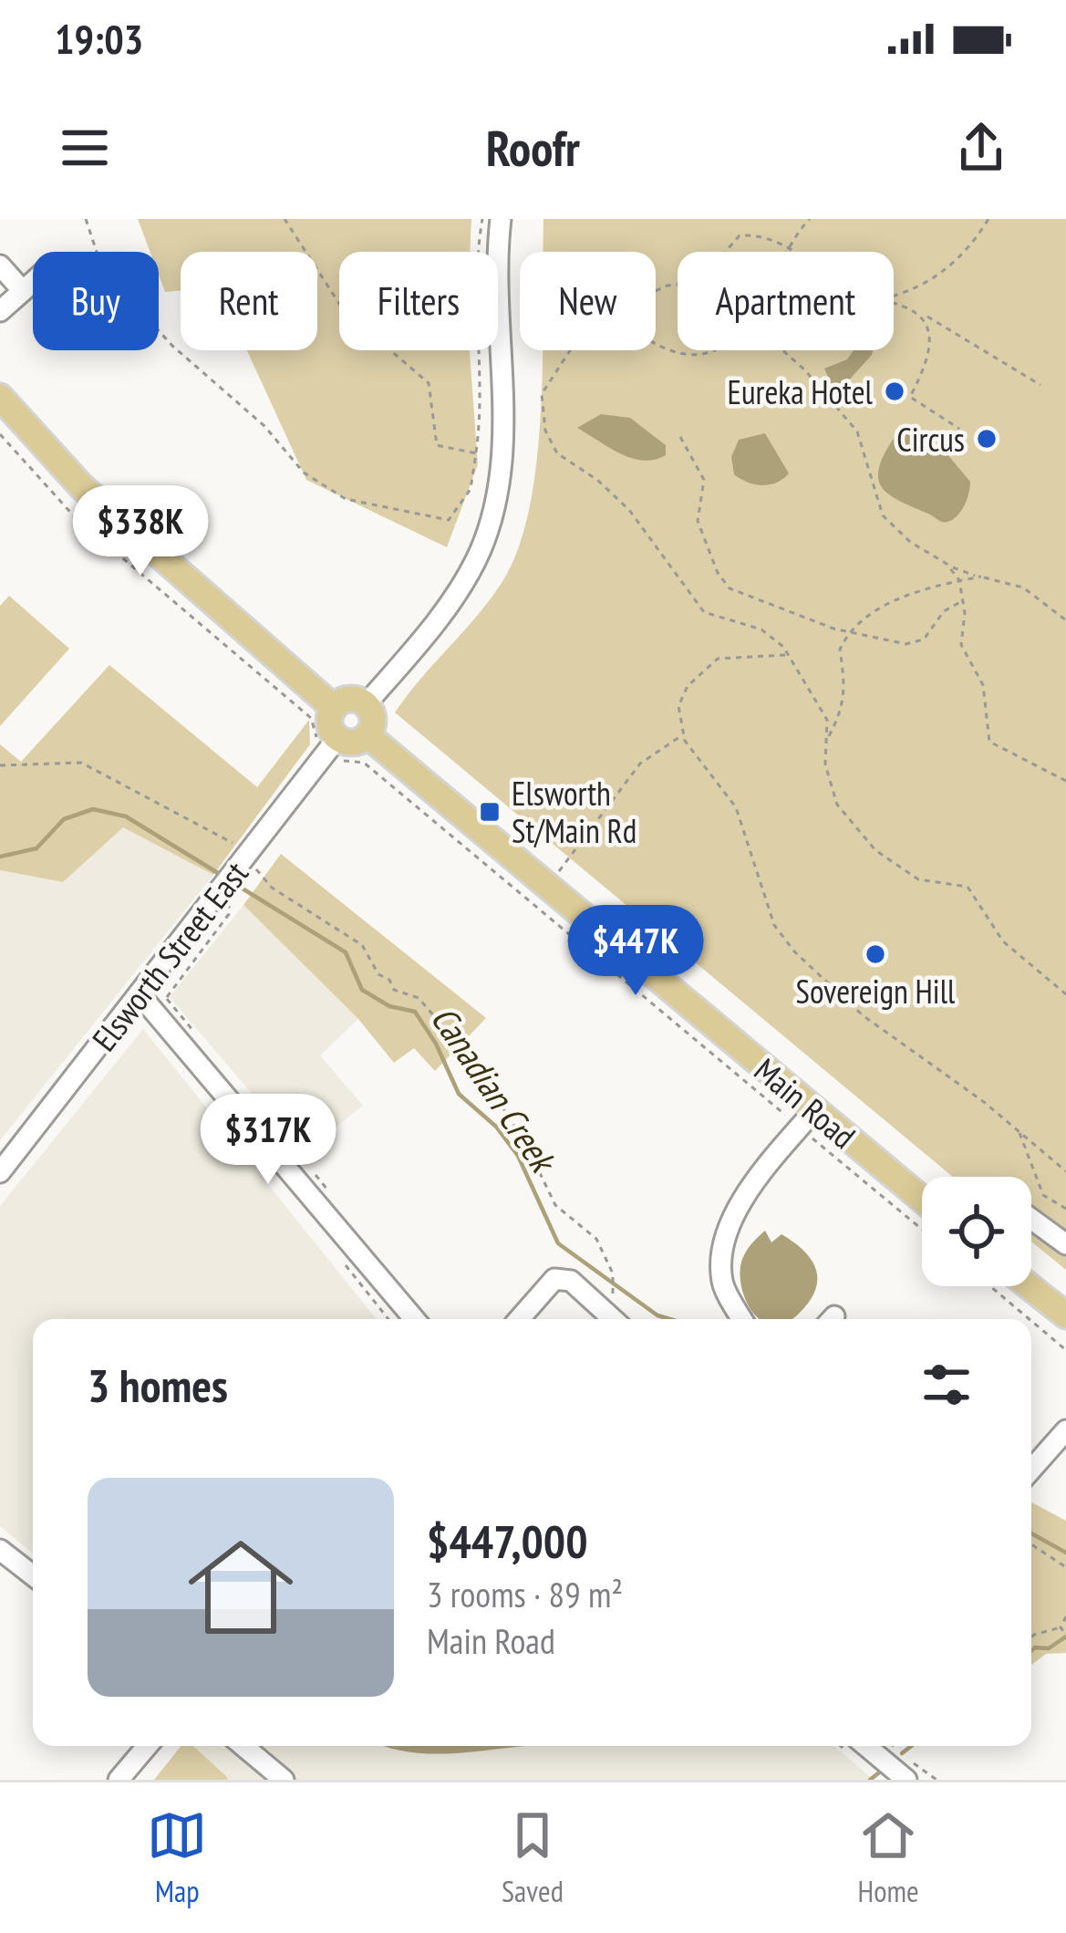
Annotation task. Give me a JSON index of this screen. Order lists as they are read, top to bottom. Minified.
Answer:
{"streets":{"main road":["Main Road"],"street":["Elsworth Street East"]},"crossings":[["Elsworth Street East","Main Road"]],"water":["Canadian Creek"],"places":{"other":["Eureka Hotel","Circus","Sovereign Hill"],"transit":["Elsworth St/Main Rd"]},"page":{"status":"19:03","header":"Roofr","chip":["Buy","Rent","Filters","New","Apartment"],"price":["$338K","$447K","$317K"],"heading":"3 homes","list":[{"name":"$447,000","note":"3 rooms · 89 m² · Main Road"}],"tabs":["Map","Saved","Home"]}}
